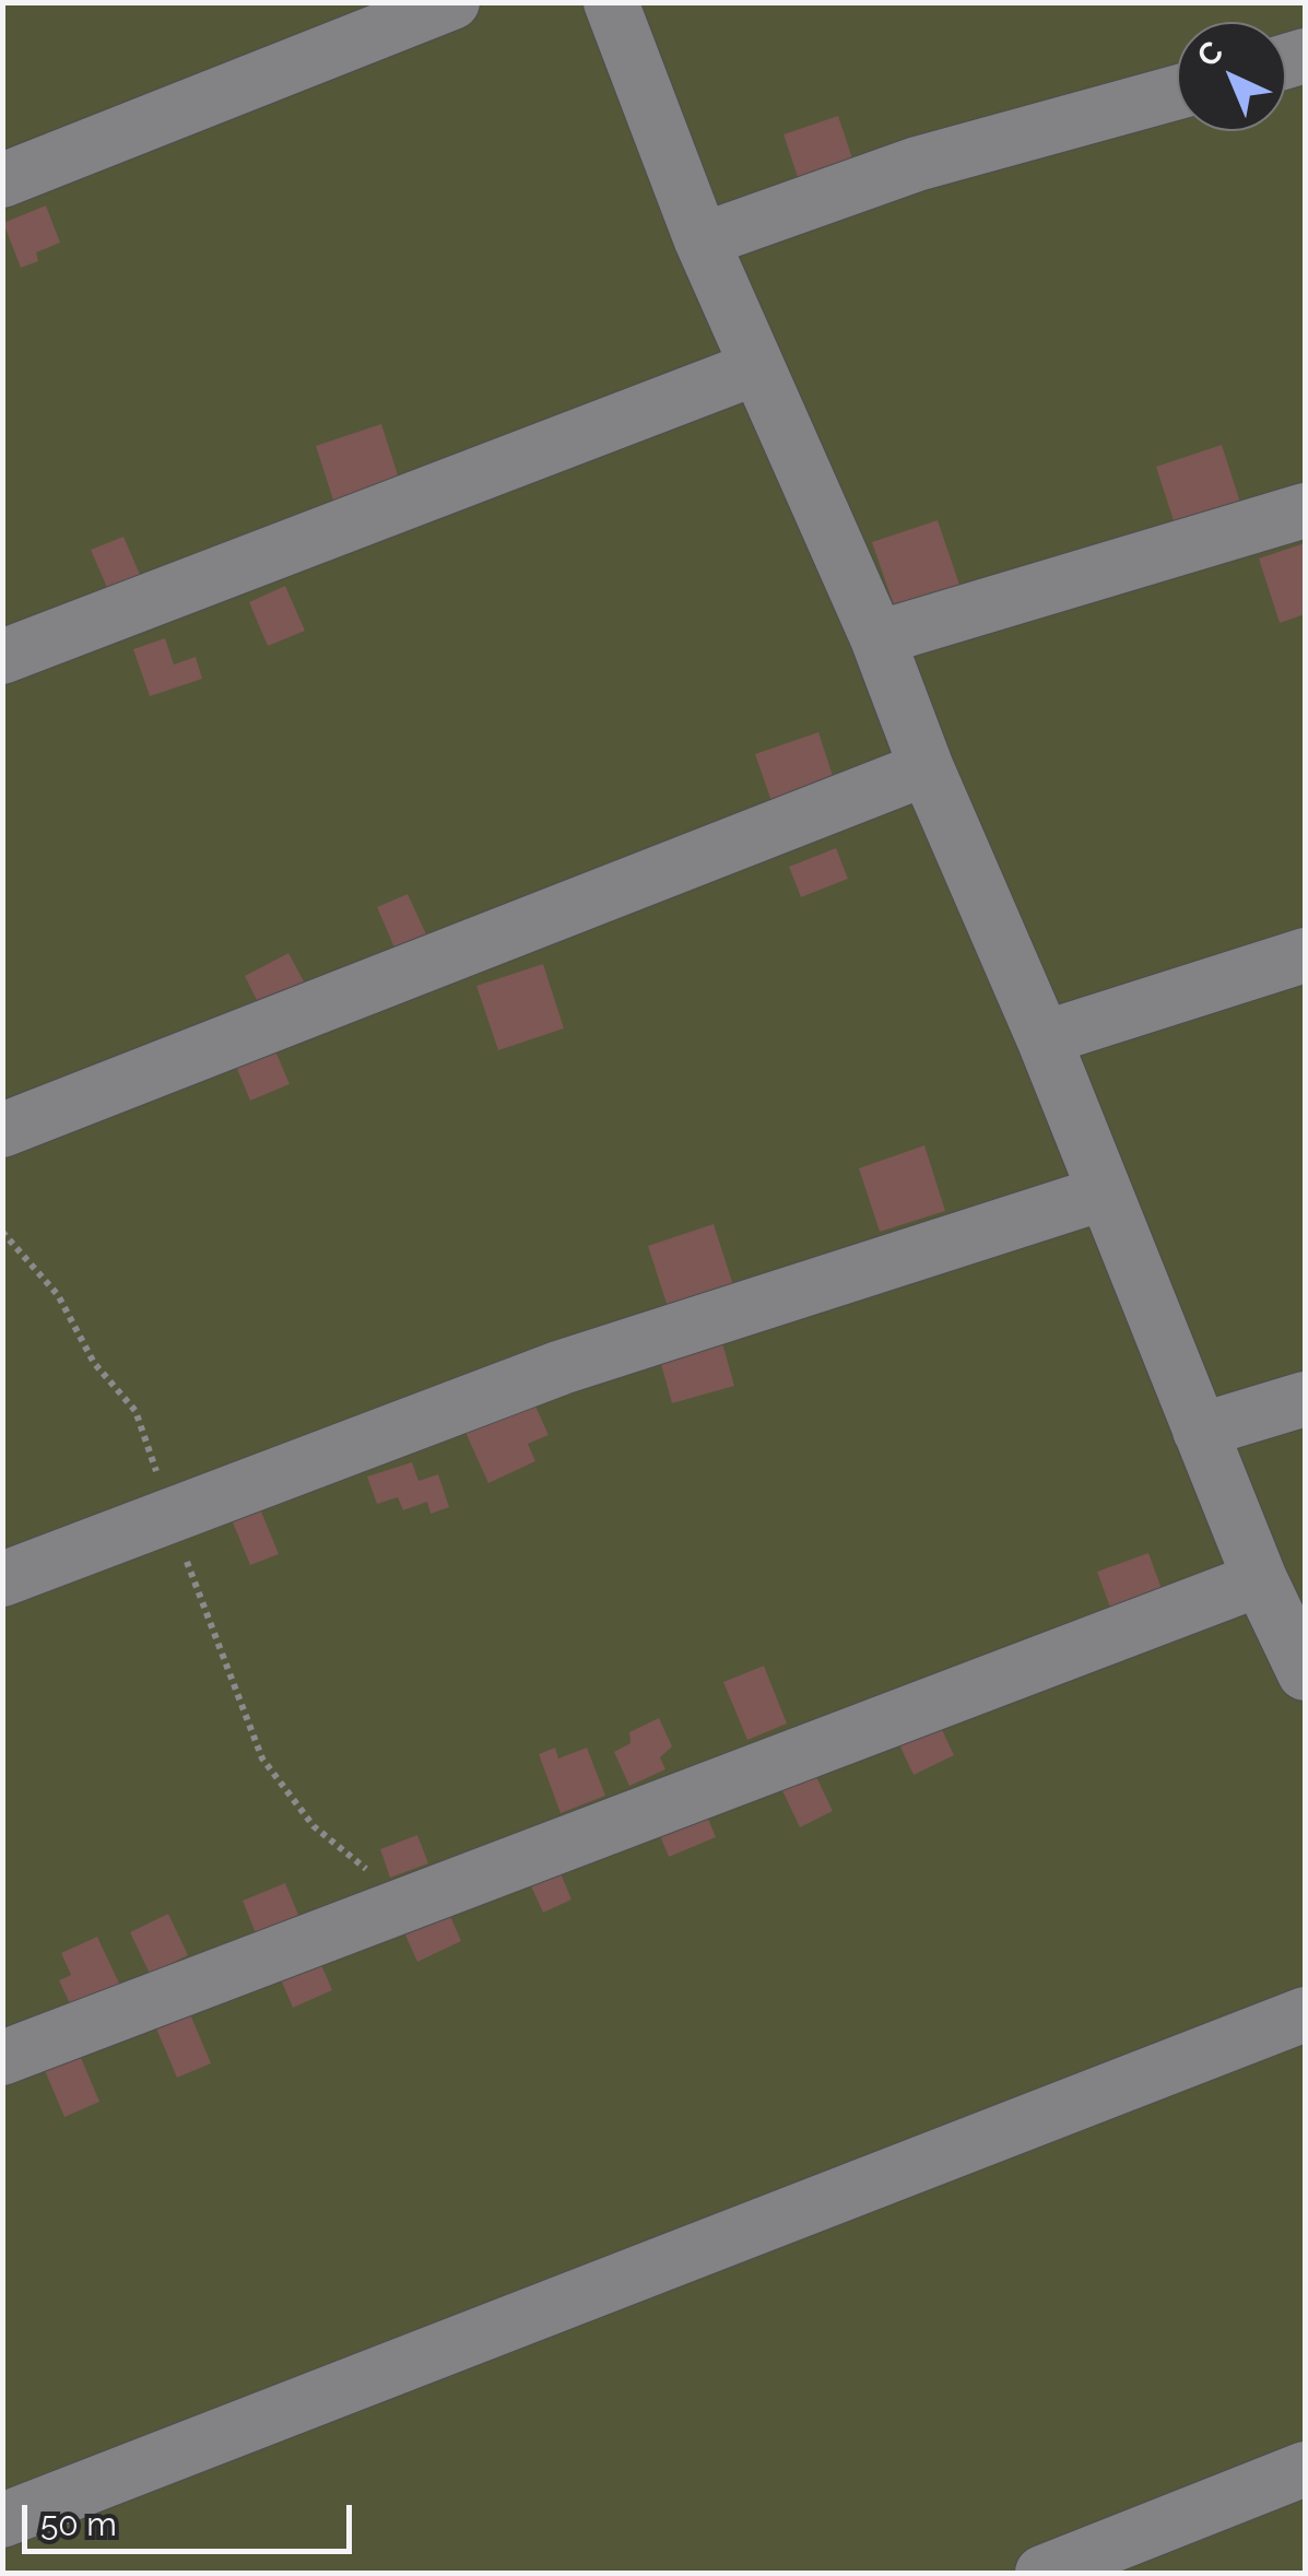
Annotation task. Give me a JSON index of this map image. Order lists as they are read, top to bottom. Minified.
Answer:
{"scale_bar":"50 m","north":"top left"}
